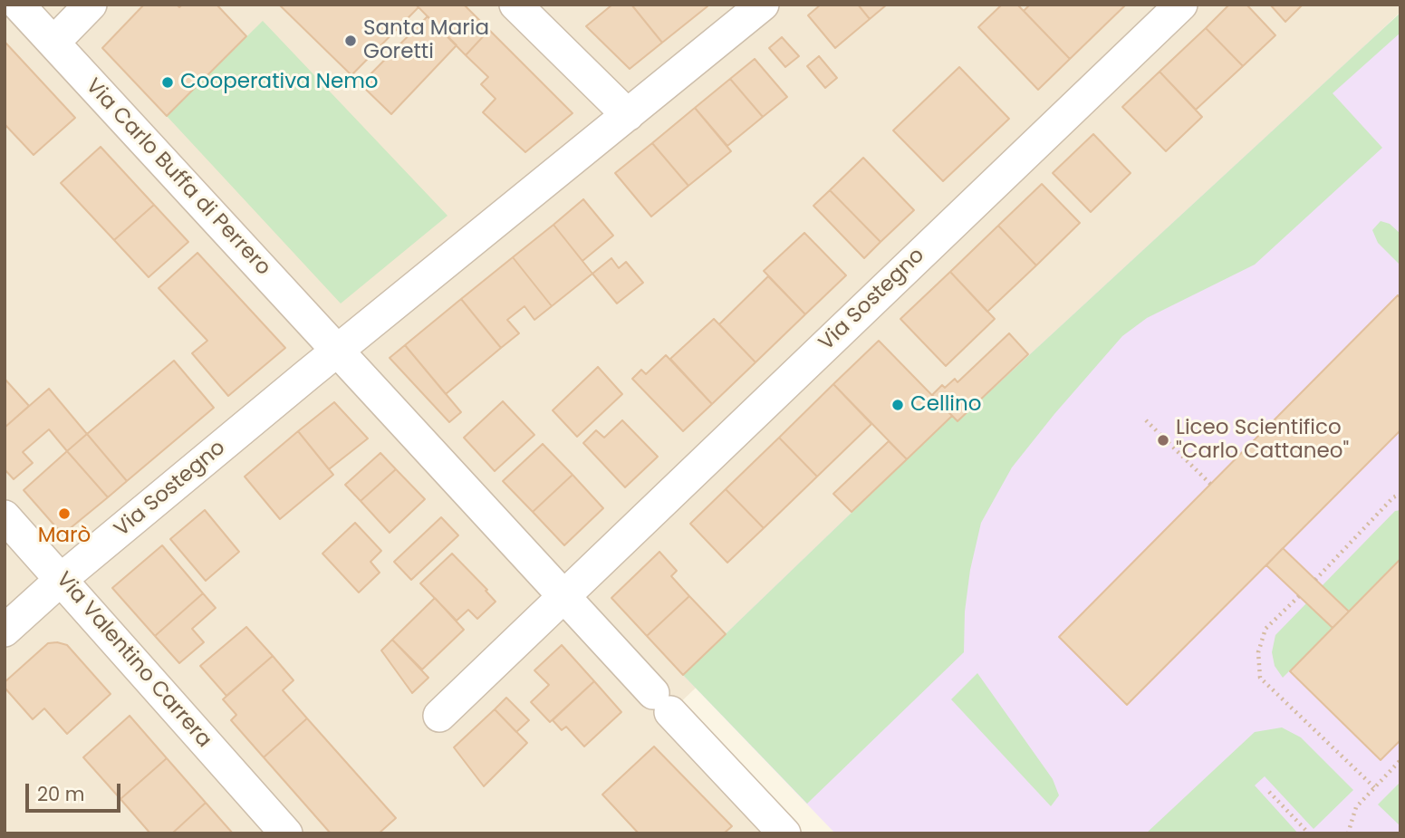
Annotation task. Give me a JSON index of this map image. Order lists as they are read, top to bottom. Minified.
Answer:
{"streets":{"street":["Via Carlo Buffa di Perrero","Via Sostegno","Via Valentino Carrera"]},"crossings":[["Via Carlo Buffa di Perrero","Via Sostegno"],["Via Sostegno","Via Valentino Carrera"]],"places":["Santa Maria Goretti","Cooperativa Nemo","Cellino","Liceo Scientifico \"Carlo Cattaneo\"","Marò"],"scale_bar":"20 m"}
